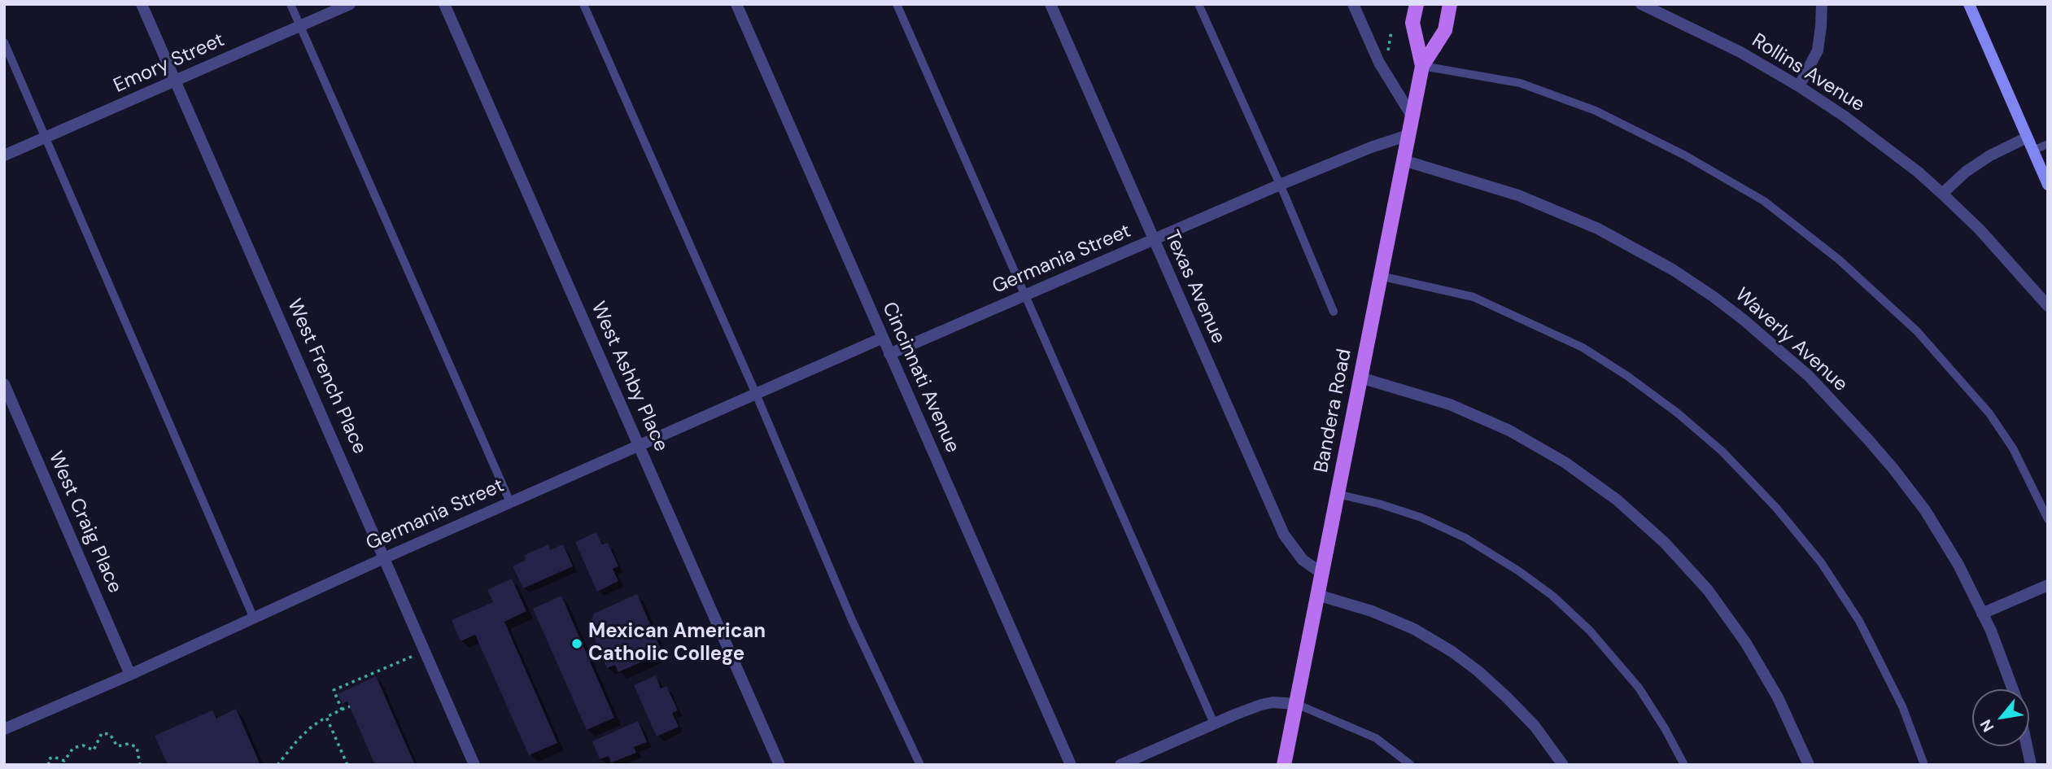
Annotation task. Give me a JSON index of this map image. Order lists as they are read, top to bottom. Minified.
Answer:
{"streets":{"main road":["Bandera Road"],"street":["Emory Street","Rollins Avenue","Germania Street","Texas Avenue","Waverly Avenue","West French Place","West Ashby Place","Cincinnati Avenue","West Craig Place"]},"crossings":[["Emory Street","West French Place"],["Germania Street","Texas Avenue"],["Germania Street","West French Place"],["Germania Street","West Ashby Place"],["Germania Street","Cincinnati Avenue"],["Germania Street","Bandera Road"],["Germania Street","West Craig Place"],["Texas Avenue","Bandera Road"],["Waverly Avenue","Bandera Road"]],"places":["Mexican American Catholic College"],"north":"bottom left"}
